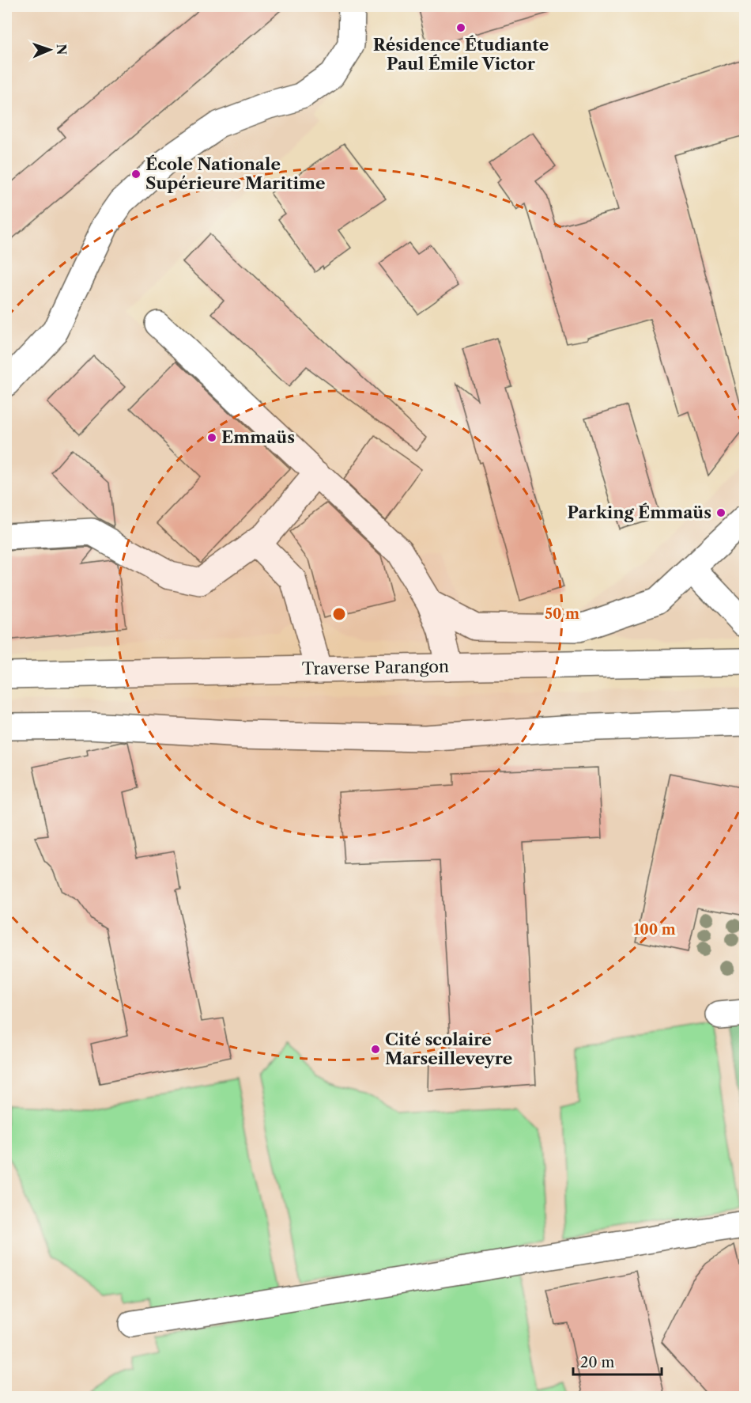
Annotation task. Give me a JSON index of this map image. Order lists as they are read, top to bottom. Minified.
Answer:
{"streets":{"street":["Traverse Parangon"]},"places":["Résidence Étudiante Paul Émile Victor","École Nationale Supérieure Maritime","Emmaüs","Parking Émmaüs","Cité scolaire Marseilleveyre"],"scale_bar":"20 m","north":"right","rings":["50 m","100 m"]}
